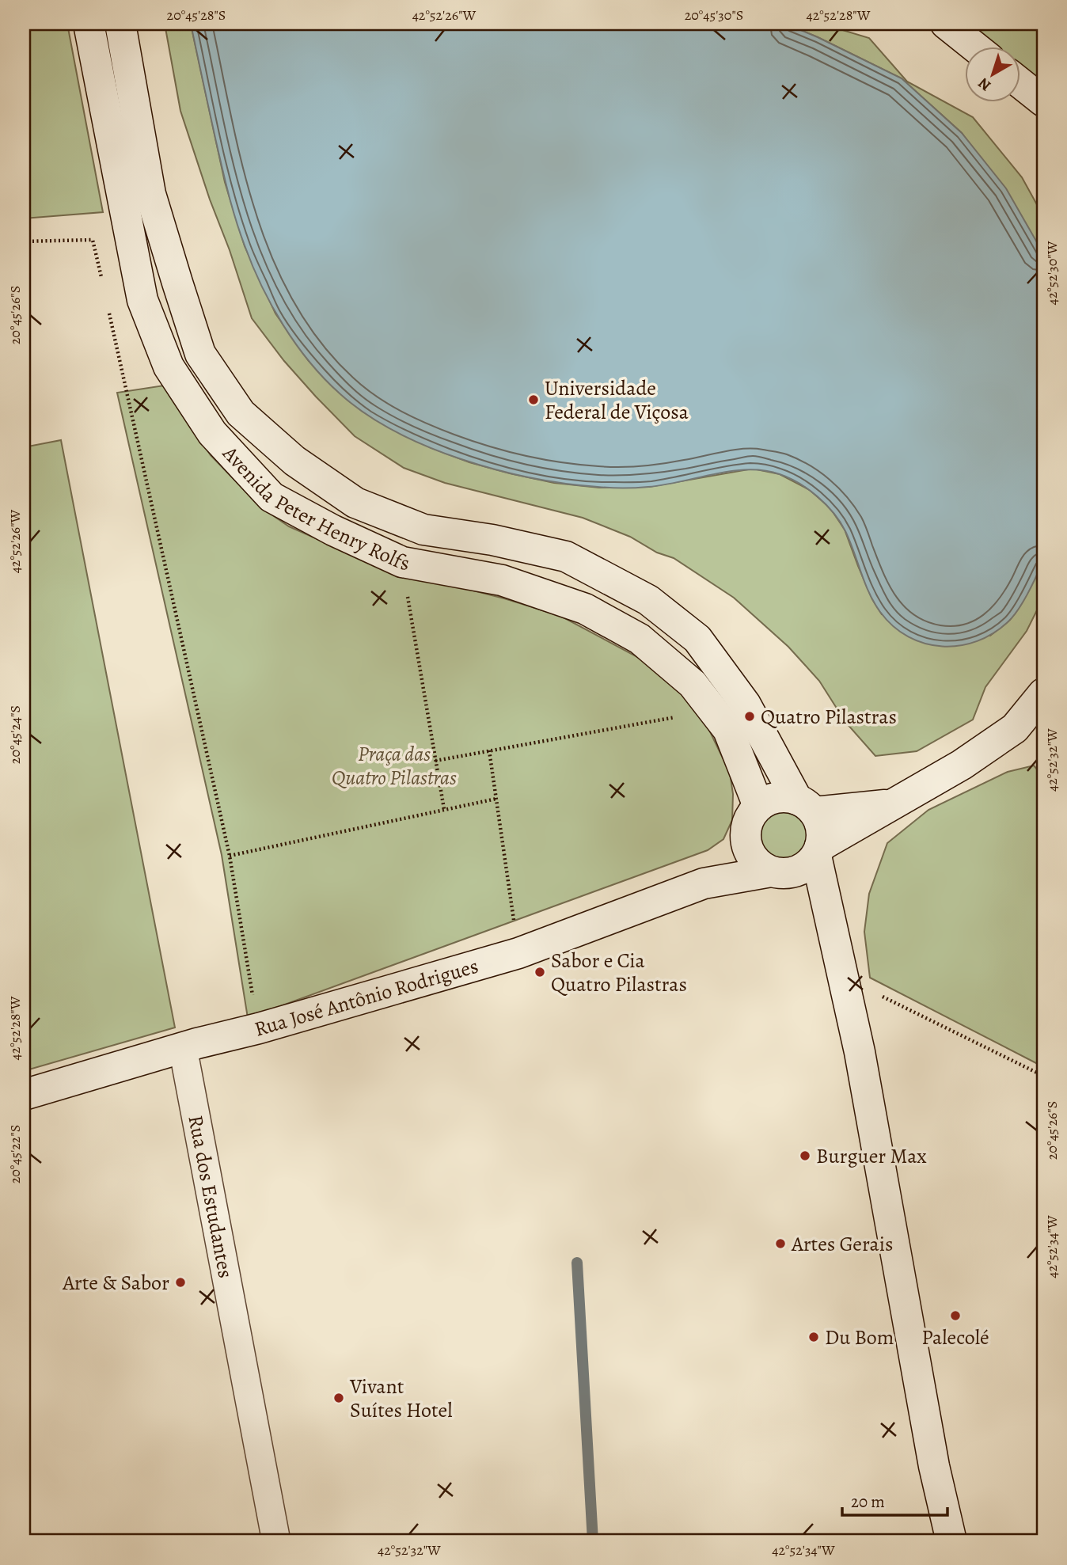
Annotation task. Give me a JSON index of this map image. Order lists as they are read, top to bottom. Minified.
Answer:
{"streets":{"main road":["Avenida Peter Henry Rolfs","Rua José Antônio Rodrigues"],"street":["Rua dos Estudantes"]},"crossings":[["Avenida Peter Henry Rolfs","Rua José Antônio Rodrigues"],["Rua José Antônio Rodrigues","Rua dos Estudantes"]],"parks":["Praça das Quatro Pilastras"],"places":["Universidade Federal de Viçosa","Quatro Pilastras","Sabor e Cia Quatro Pilastras","Burguer Max","Artes Gerais","Arte & Sabor","Palecolé","Du Bom","Vivant Suítes Hotel"],"scale_bar":"20 m","north":"bottom left","coordinates":["20°45'28\"S","42°52'26\"W","20°45'30\"S","42°52'28\"W","42°52'30\"W","20°45'26\"S","20°45'24\"S","42°52'32\"W","20°45'22\"S","42°52'34\"W"]}
